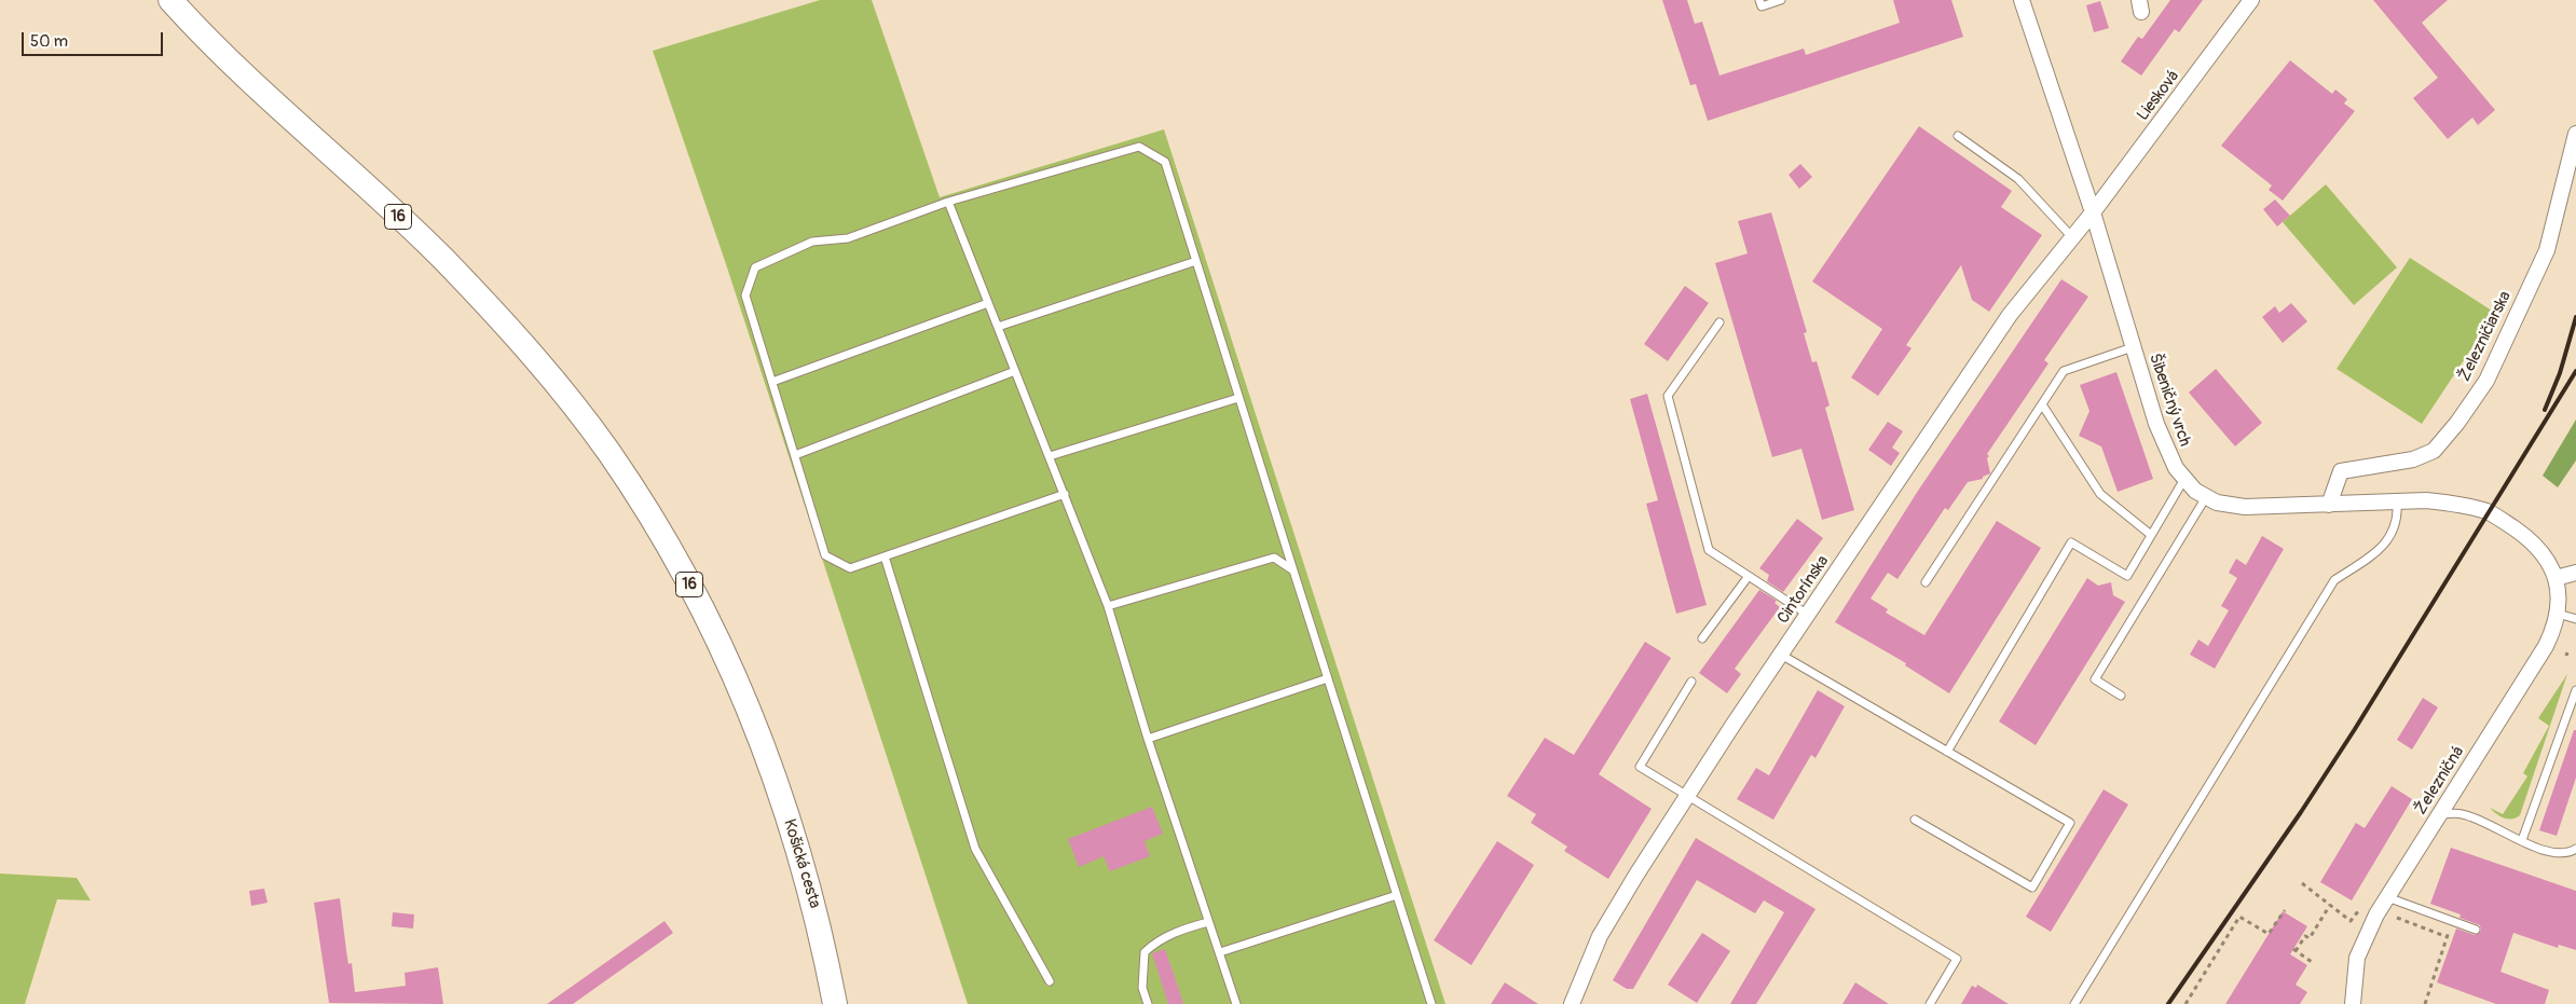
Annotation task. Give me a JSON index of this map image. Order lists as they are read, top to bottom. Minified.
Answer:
{"streets":{"main road":["16","Košická cesta"],"street":["Liesková","Železničiarska","Šibeničný vrch","Cintorínska","Železničná"]},"crossings":[["Liesková","Šibeničný vrch"],["Liesková","Cintorínska"],["Železničiarska","Šibeničný vrch"],["Šibeničný vrch","Cintorínska"],["Šibeničný vrch","Železničná"]],"scale_bar":"50 m"}
